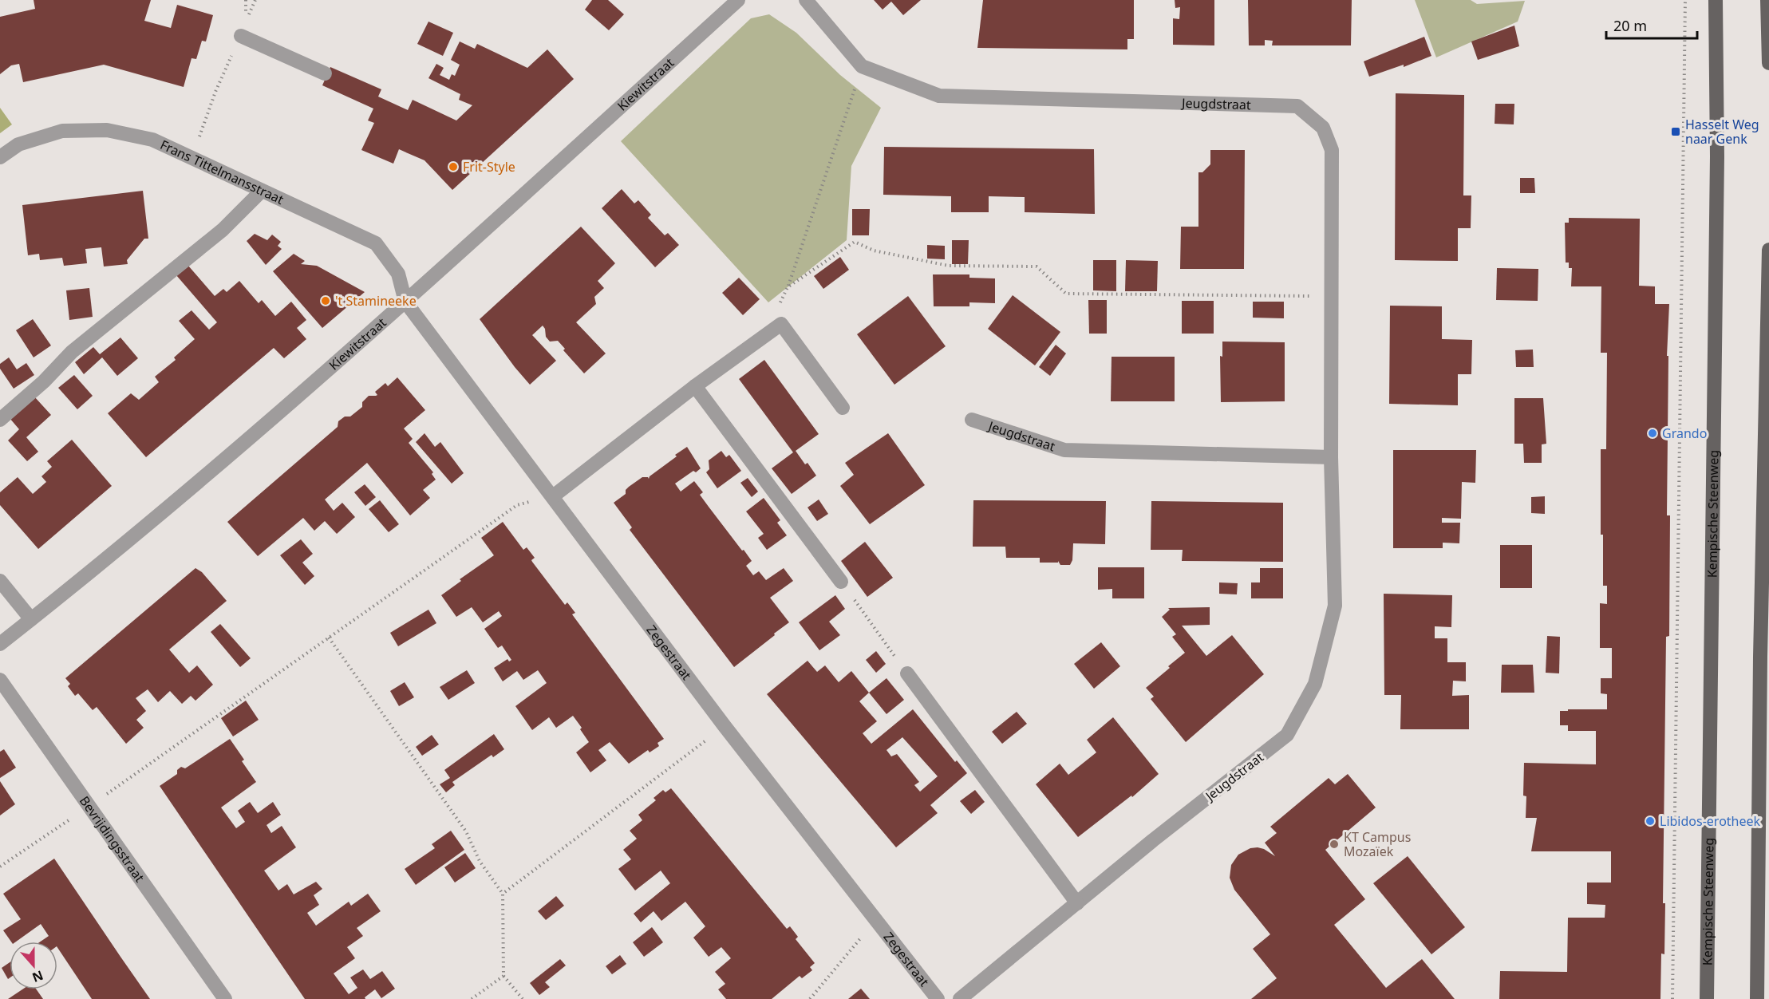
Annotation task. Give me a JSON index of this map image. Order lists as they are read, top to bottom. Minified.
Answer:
{"streets":{"main road":["Kempische Steenweg"],"street":["Kiewitstraat","Jeugdstraat","Frans Tittelmansstraat","Zegestraat","Bevrijdingsstraat"]},"crossings":[["Kiewitstraat","Frans Tittelmansstraat"],["Kiewitstraat","Zegestraat"],["Frans Tittelmansstraat","Zegestraat"]],"places":{"transit":["Hasselt Weg naar Genk"],"other":["Frit-Style","'t Stamineeke","Grando","Libidos-erotheek","KT Campus Mozaïek"]},"scale_bar":"20 m","north":"bottom"}
